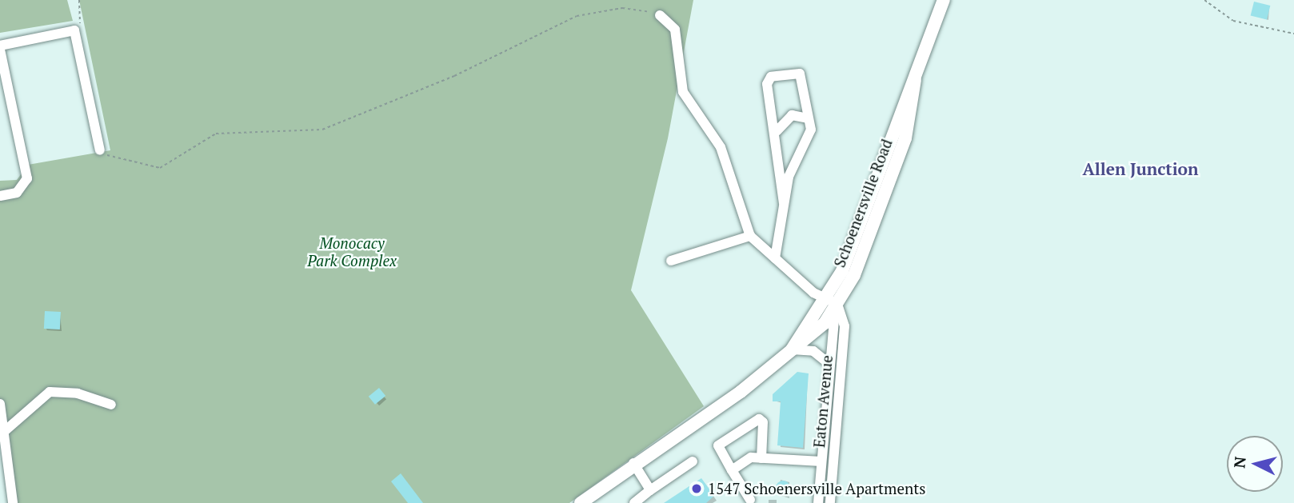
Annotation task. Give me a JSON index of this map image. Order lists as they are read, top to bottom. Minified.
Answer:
{"streets":{"main road":["Schoenersville Road"],"street":["Eaton Avenue"]},"crossings":[["Schoenersville Road","Eaton Avenue"]],"districts":["Allen Junction"],"parks":["Monocacy Park Complex"],"places":["1547 Schoenersville Apartments"],"north":"left"}
